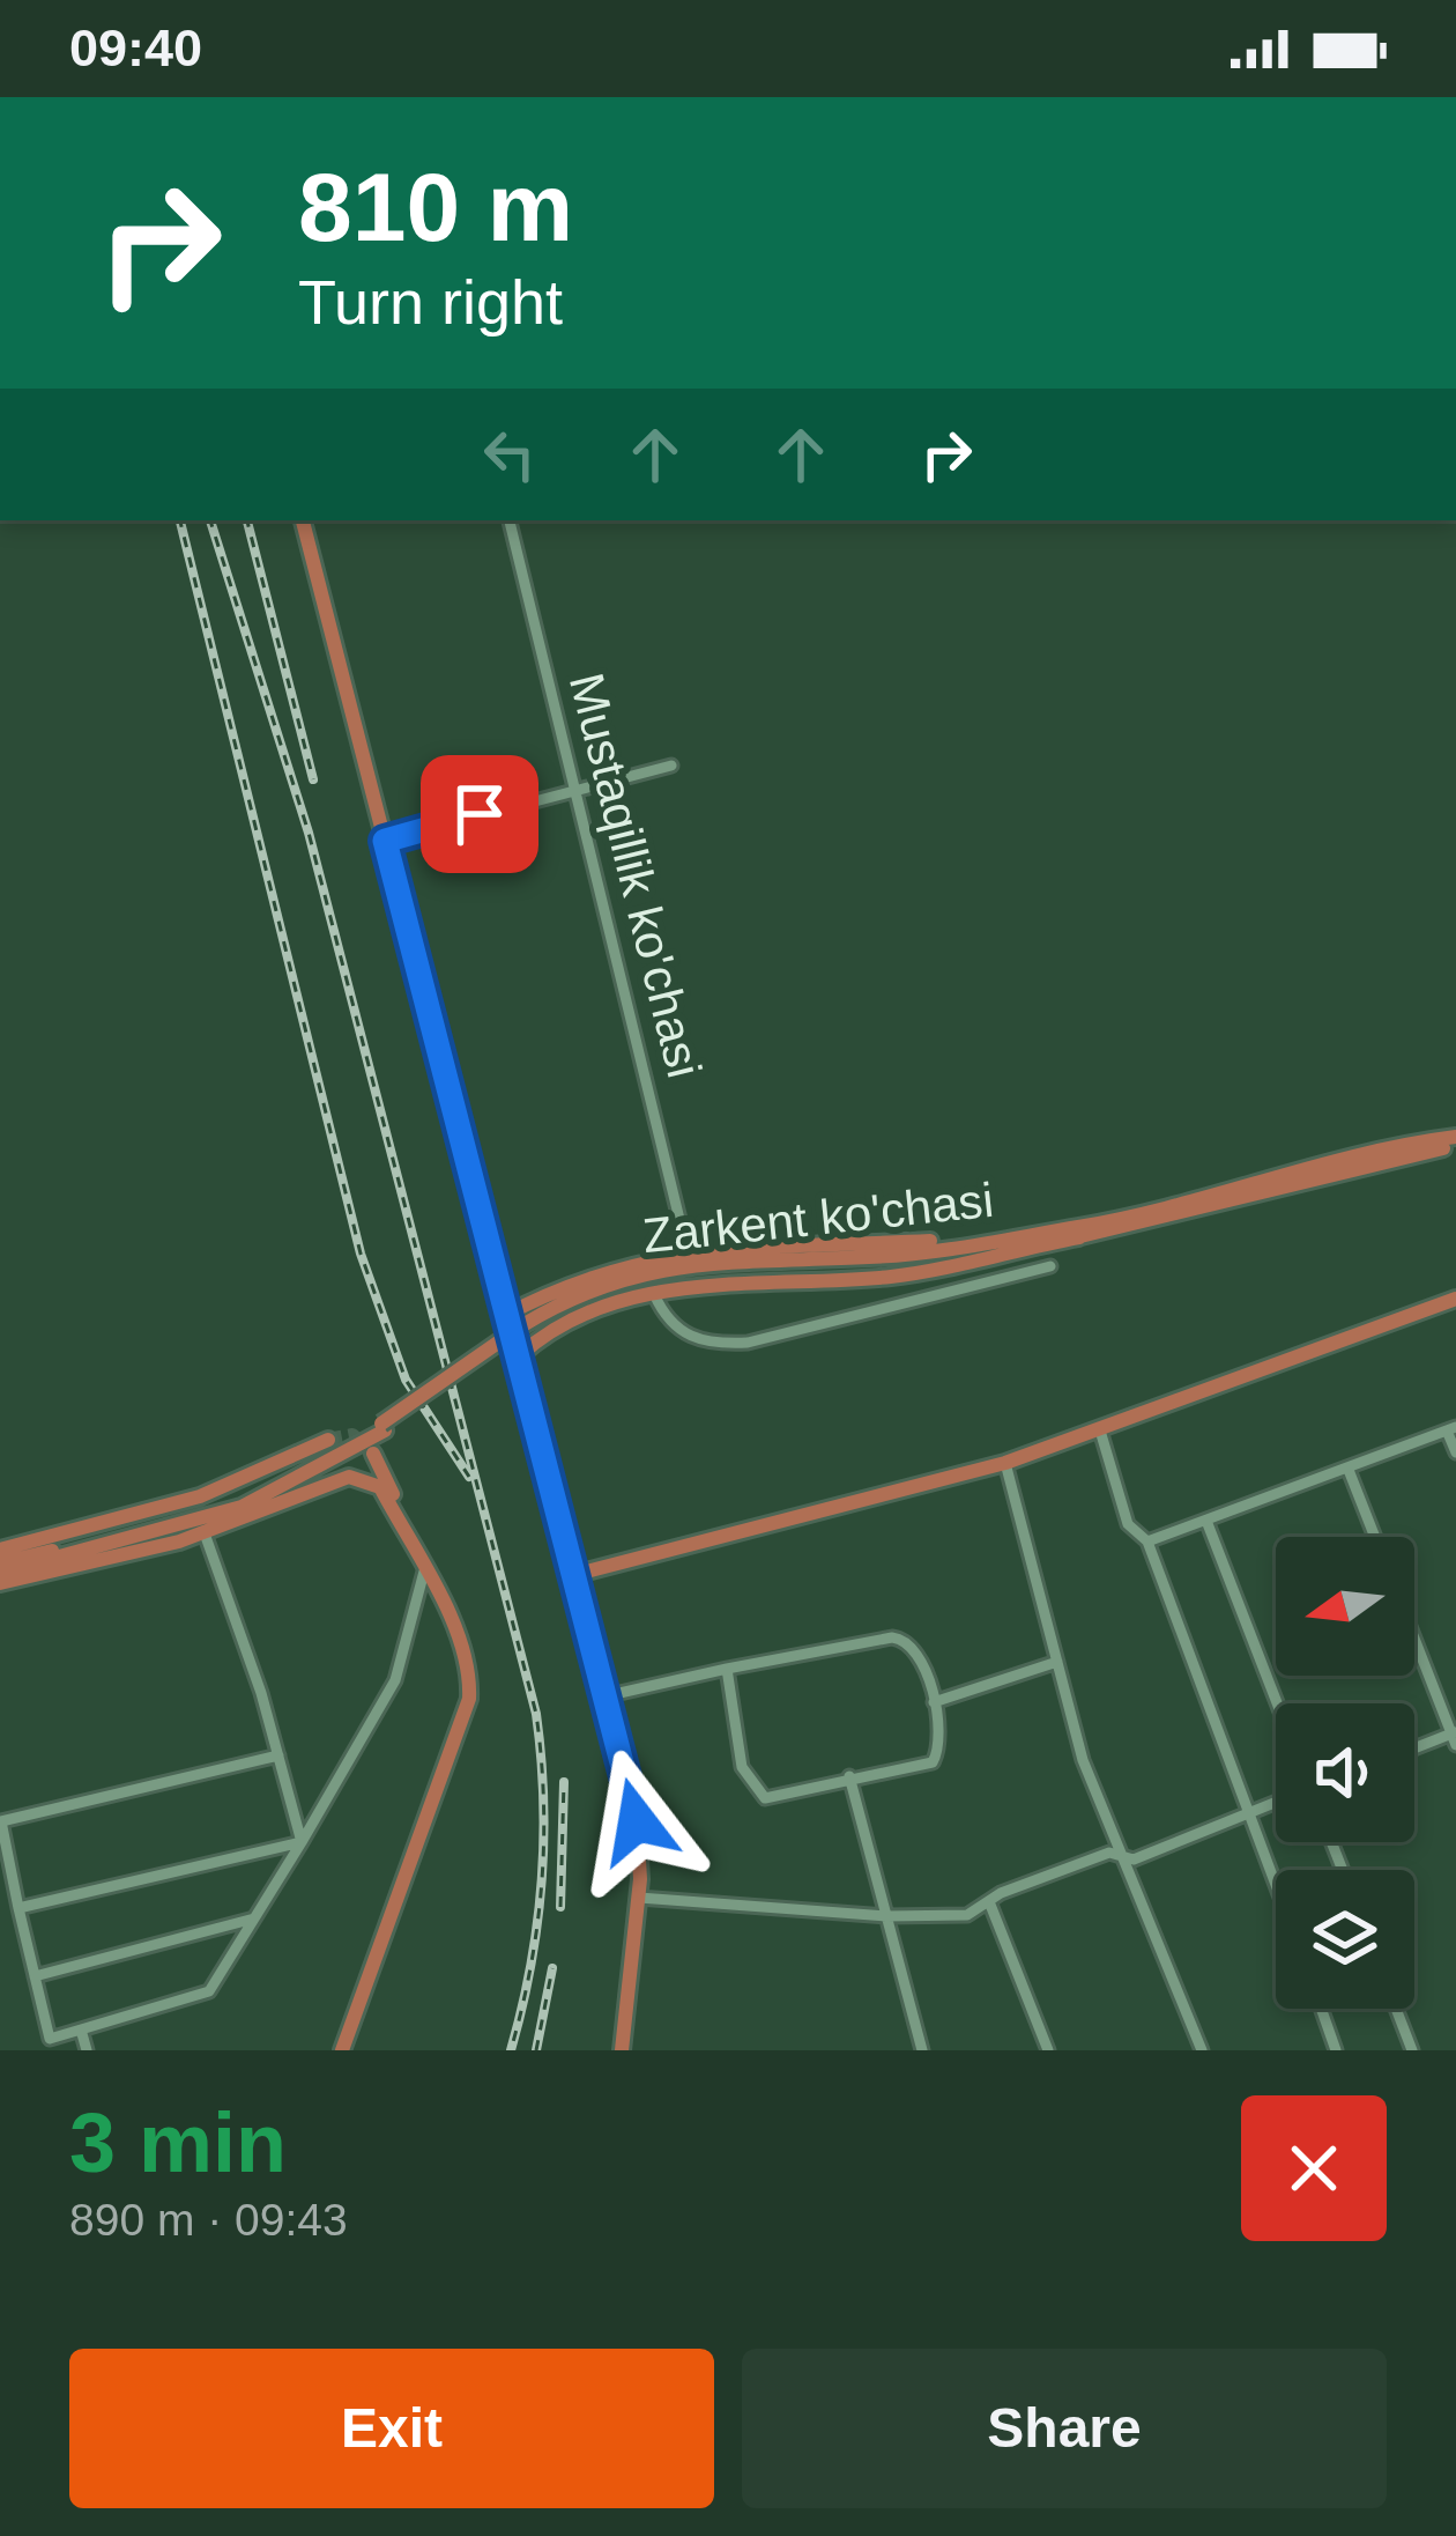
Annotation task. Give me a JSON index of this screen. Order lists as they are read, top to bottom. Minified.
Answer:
{"streets":{"main road":["Zarkent ko'chasi"],"street":["Mustaqillik ko'chasi"]},"north":"left","page":{"status":"09:40","turn":["810 m","Turn right"],"heading":["3 min","890 m · 09:43"],"buttons":["Exit","Share"]}}
